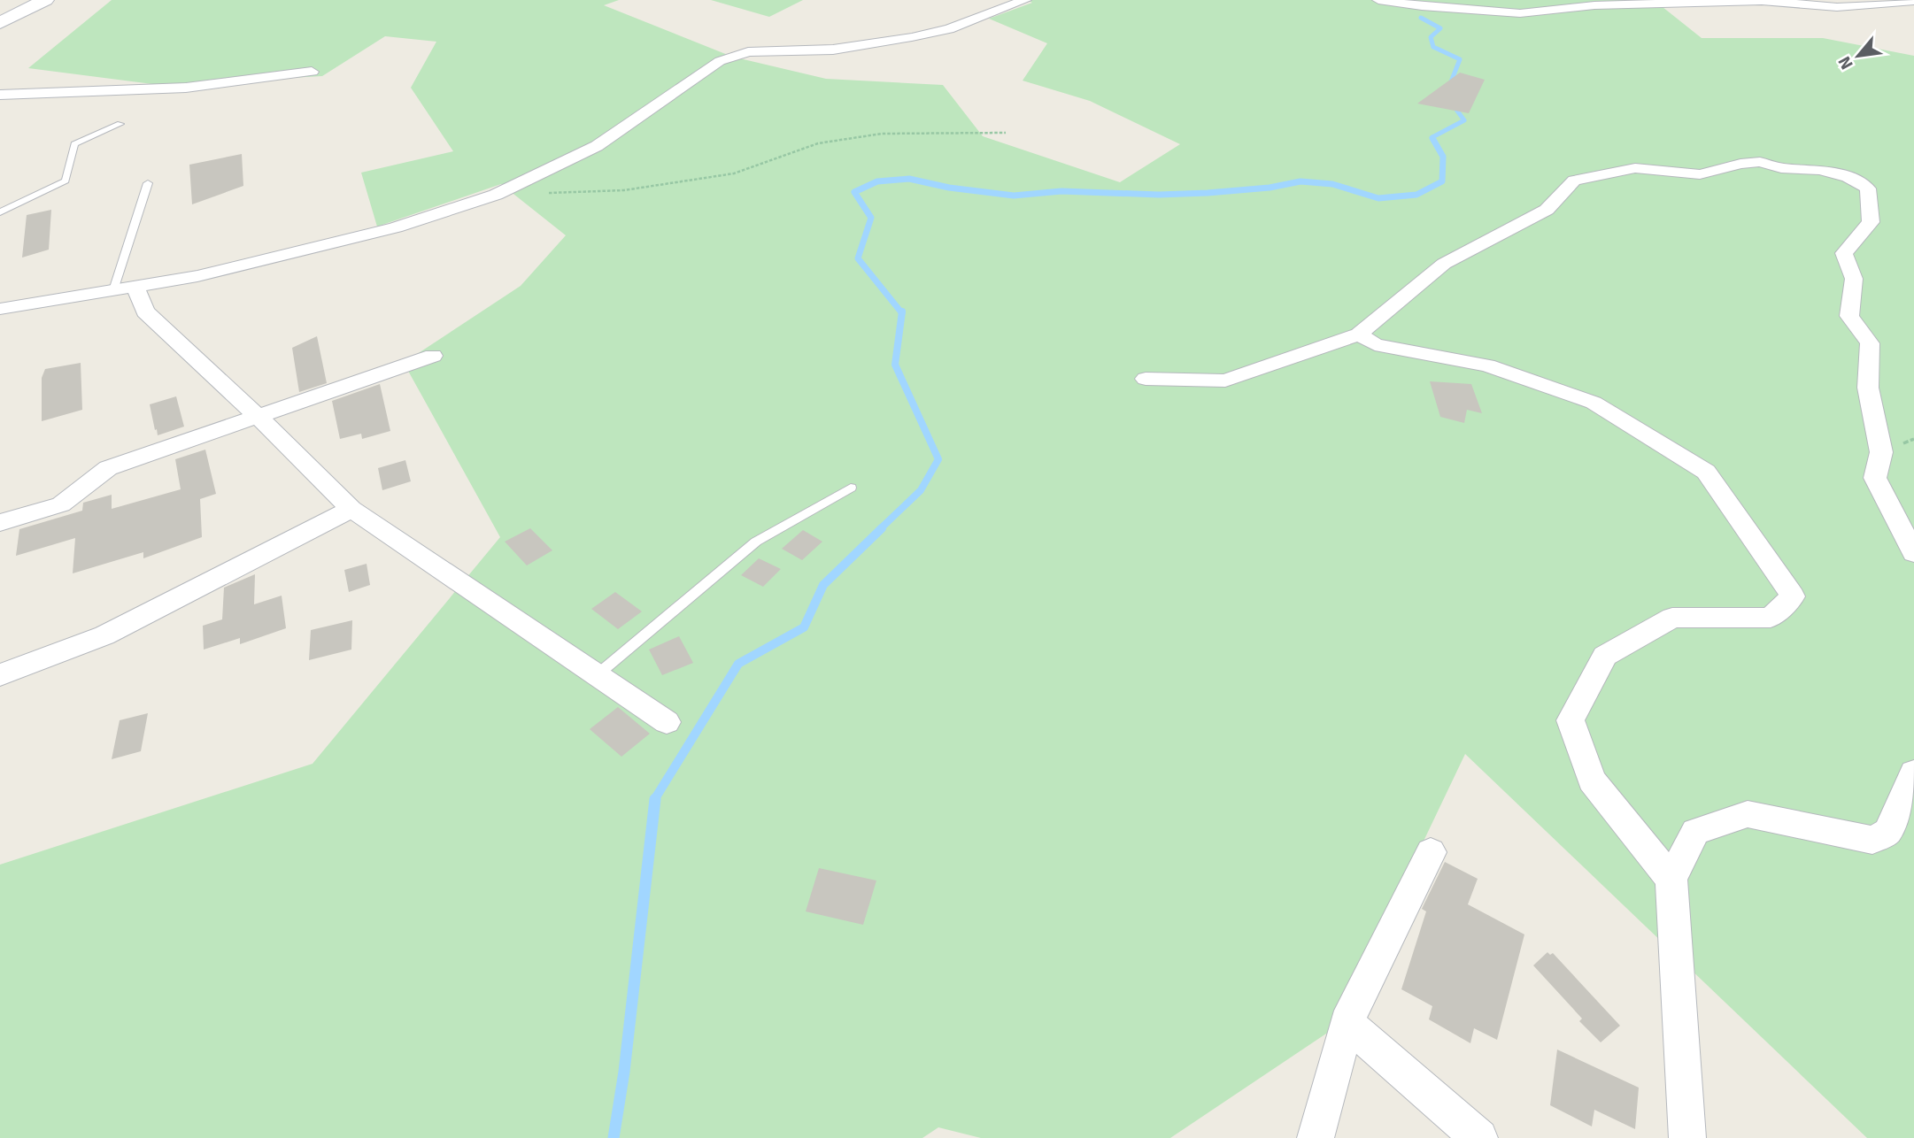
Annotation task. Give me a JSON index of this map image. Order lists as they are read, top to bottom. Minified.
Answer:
{"north":"bottom left"}
